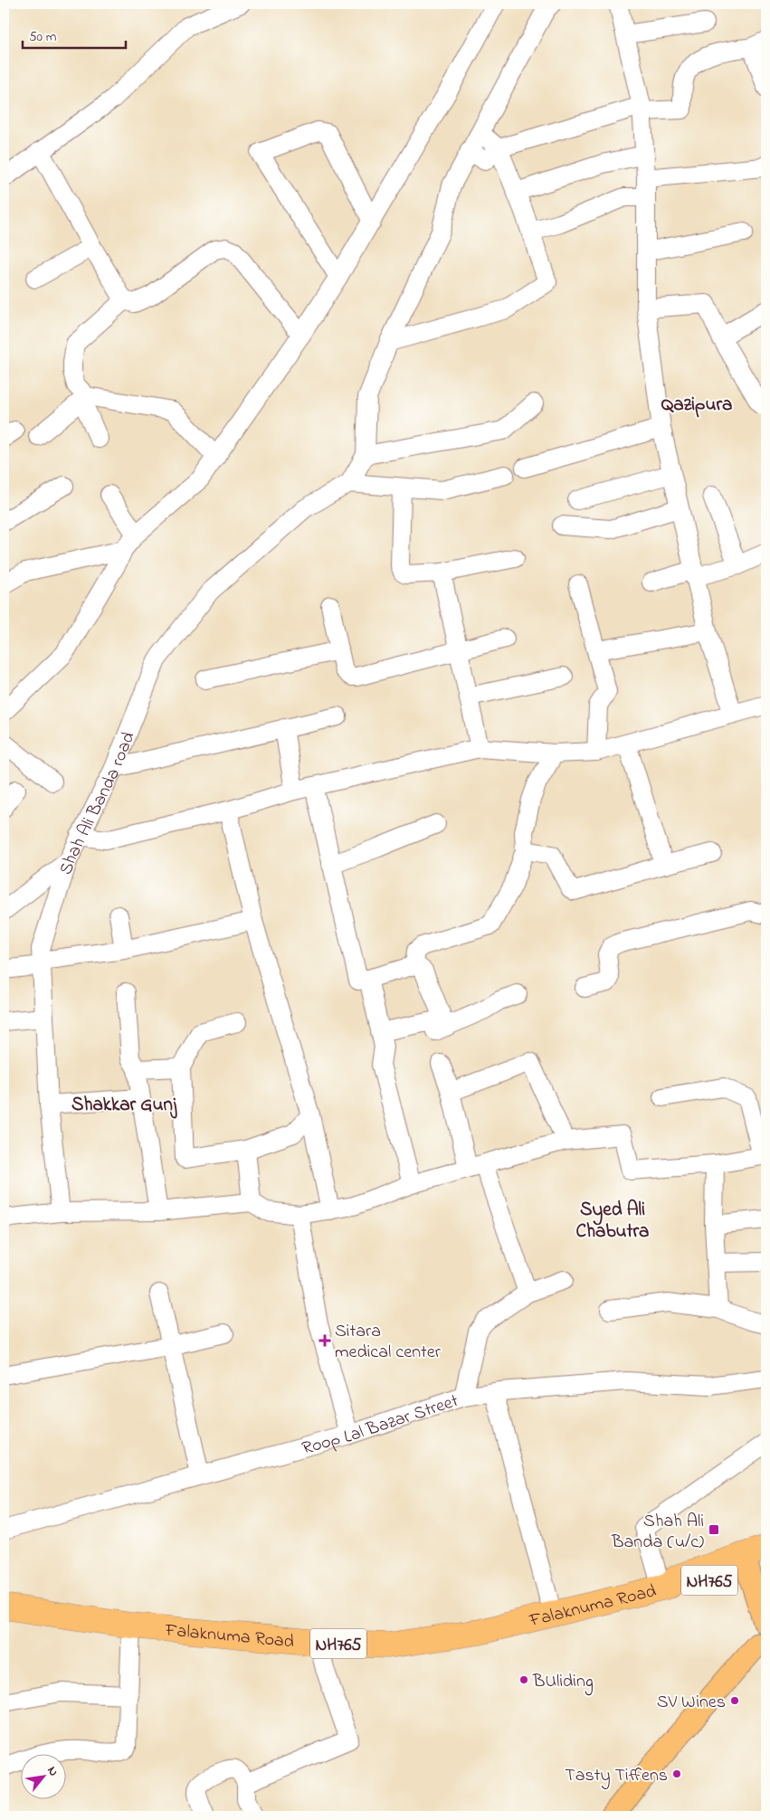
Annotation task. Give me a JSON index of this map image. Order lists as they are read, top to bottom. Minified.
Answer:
{"streets":{"highway":["NH765","Falaknuma Road"],"street":["Shah Ali Banda road","Roop Lal Bazar Street"]},"districts":["Qazipura","Shakkar Gunj","Syed Ali Chabutra"],"places":{"health":["Sitara medical center"],"transit":["Shah Ali Banda (u/c)"],"other":["BUliding","SV Wines","Tasty Tiffens"]},"scale_bar":"50 m","north":"top right"}
